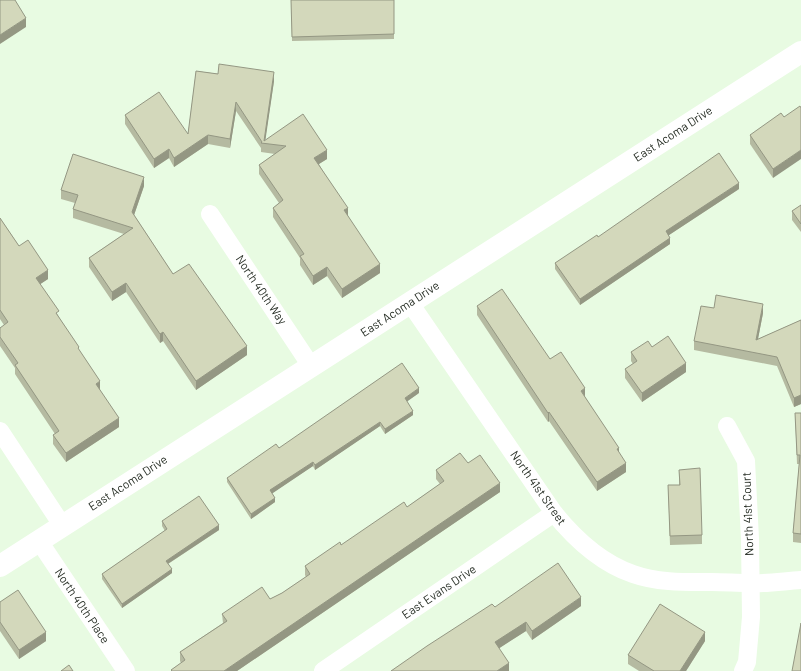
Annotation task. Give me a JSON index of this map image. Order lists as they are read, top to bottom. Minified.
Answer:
{"streets":{"street":["East Acoma Drive","North 40th Way","North 41st Street","North 41st Court","East Evans Drive","North 40th Place"]},"crossings":[["East Acoma Drive","North 40th Way"],["East Acoma Drive","North 41st Street"],["East Acoma Drive","North 40th Place"],["North 41st Street","North 41st Court"],["North 41st Street","East Evans Drive"]]}
